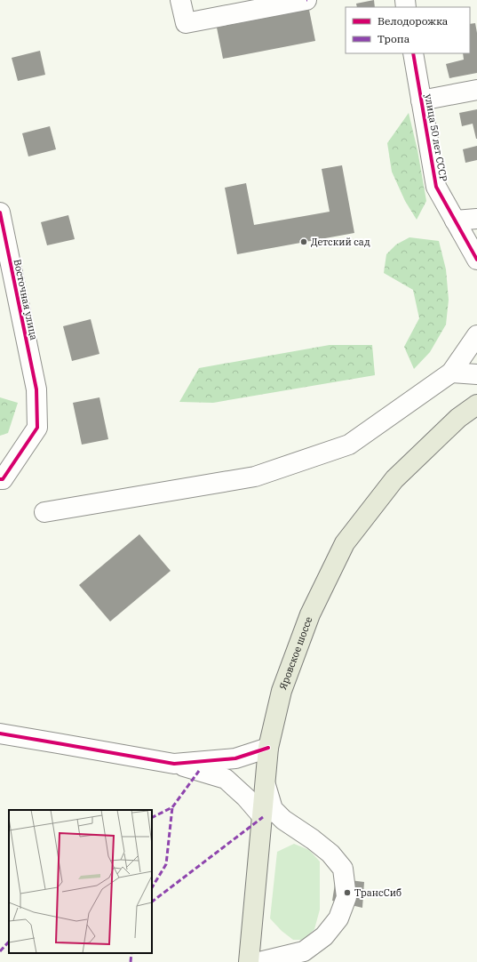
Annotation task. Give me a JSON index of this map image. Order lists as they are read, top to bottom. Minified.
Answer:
{"streets":{"main road":["Яровское шоссе"],"street":["улица 50 лет СССР","Восточная улица"]},"places":["Детский сад","ТрансСиб"],"legend":["Велодорожка","Тропа"]}
